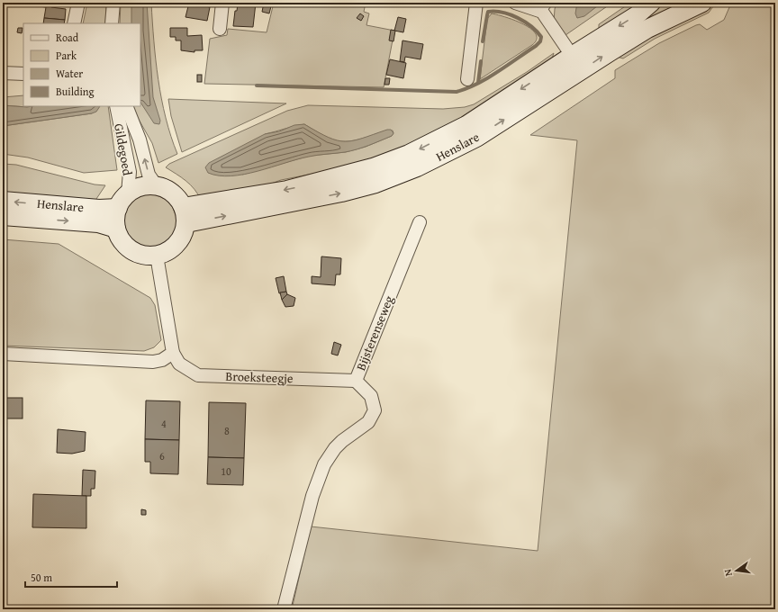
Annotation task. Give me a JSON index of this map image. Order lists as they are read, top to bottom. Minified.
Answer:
{"streets":{"street":["Henslare","Gildegoed","Bijsterenseweg","Broeksteegje"]},"crossings":[["Henslare","Gildegoed"],["Henslare","Broeksteegje"],["Gildegoed","Broeksteegje"],["Bijsterenseweg","Broeksteegje"]],"house_numbers":["4","8","6","10"],"legend":["Road","Park","Water","Building"],"scale_bar":"50 m","north":"left"}
